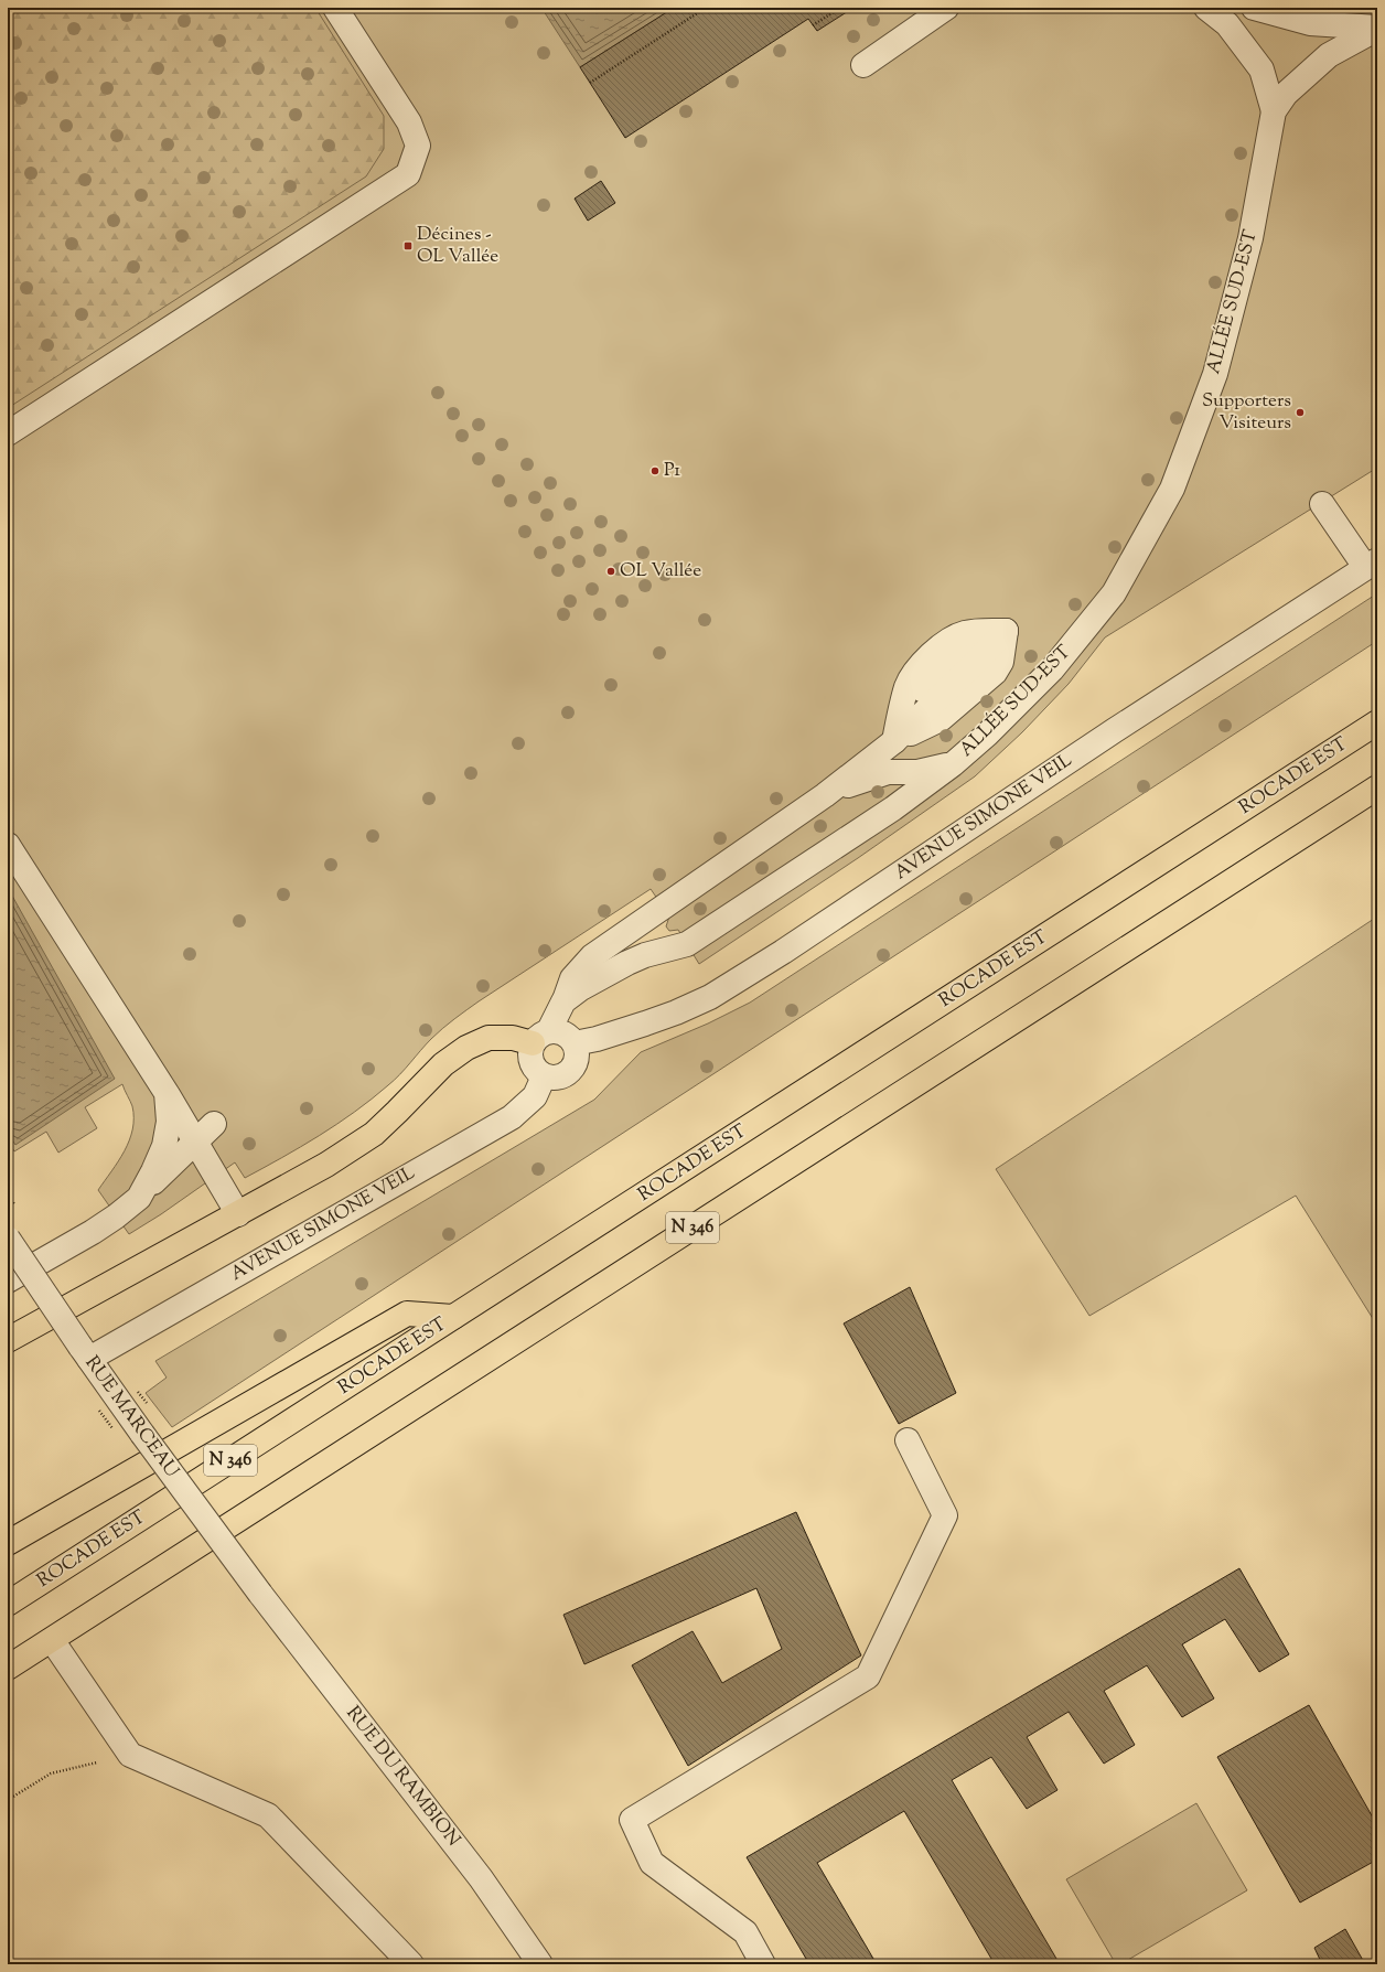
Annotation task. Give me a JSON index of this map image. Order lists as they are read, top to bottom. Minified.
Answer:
{"streets":{"highway":["ROCADE EST","N 346"],"street":["ALLÉE SUD-EST","AVENUE SIMONE VEIL","RUE MARCEAU","RUE DU RAMBION"]},"crossings":[["ALLÉE SUD-EST","AVENUE SIMONE VEIL"],["AVENUE SIMONE VEIL","RUE MARCEAU"],["RUE MARCEAU","RUE DU RAMBION"]],"places":{"transit":["Décines - OL Vallée"],"other":["Supporters Visiteurs","P1","OL Vallée"]}}
